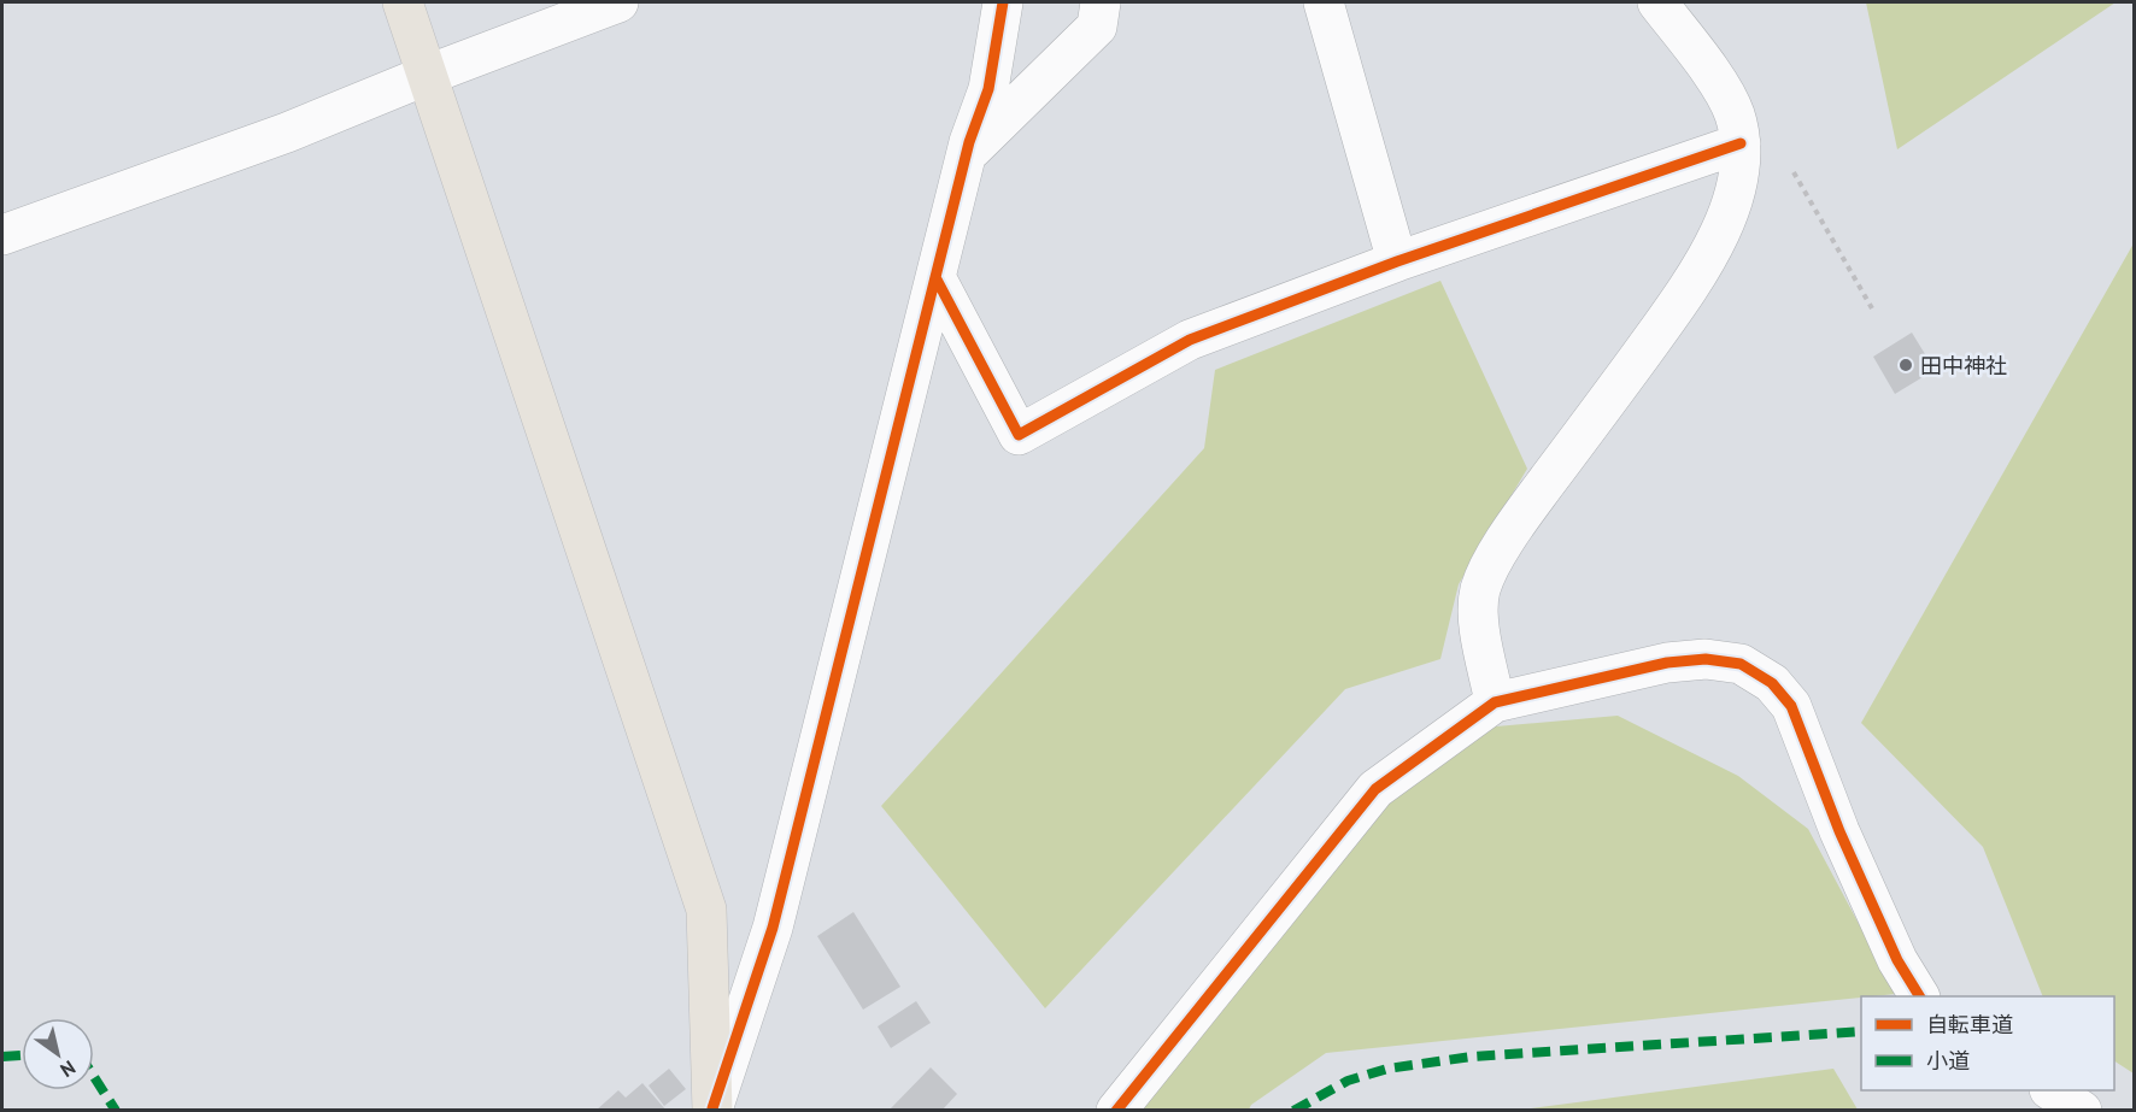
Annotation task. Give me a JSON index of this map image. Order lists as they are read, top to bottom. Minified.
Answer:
{"places":["田中神社"],"legend":["自転車道","小道"],"north":"bottom right"}
